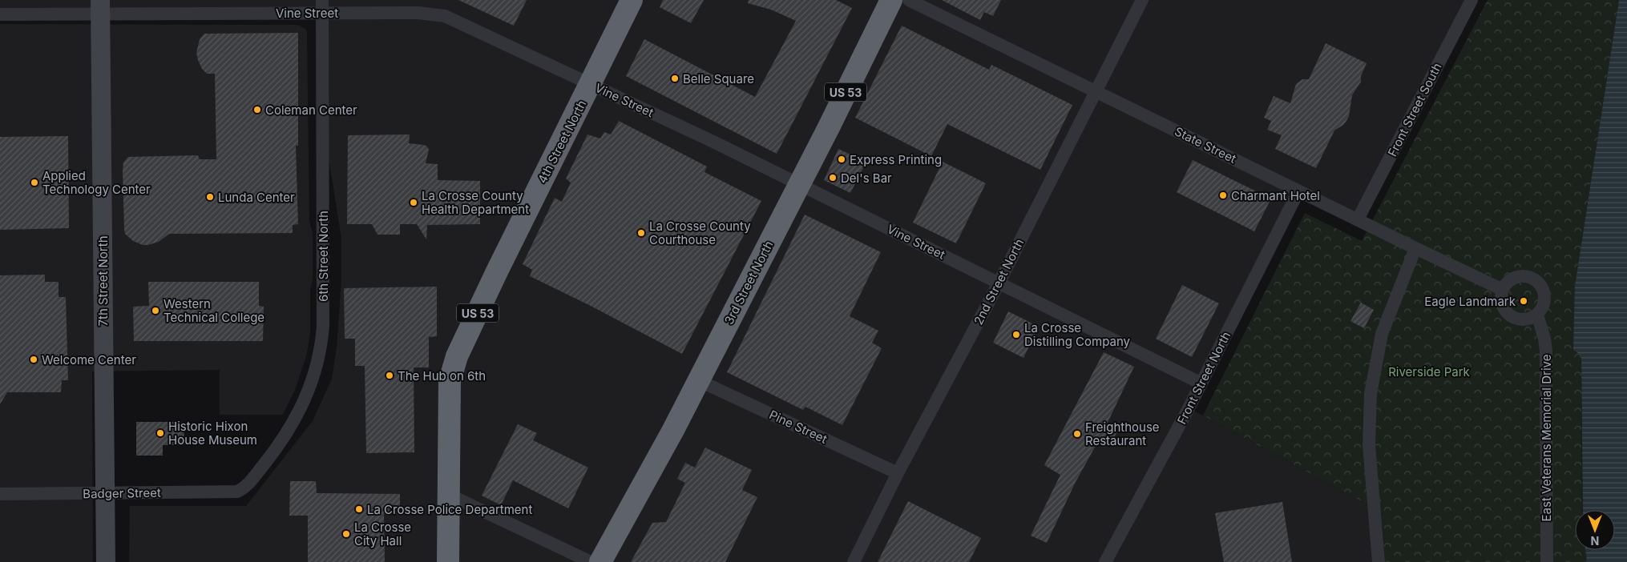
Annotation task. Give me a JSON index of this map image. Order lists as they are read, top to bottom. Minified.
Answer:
{"streets":{"highway":["US 53","4th Street North","3rd Street North"],"main road":["7th Street North"],"street":["Vine Street","Front Street South","State Street","6th Street North","2nd Street North","Front Street North","Pine Street","East Veterans Memorial Drive","Badger Street"]},"crossings":[["Vine Street","4th Street North"],["Vine Street","6th Street North"],["Vine Street","7th Street North"],["Vine Street","2nd Street North"],["Vine Street","3rd Street North"],["Vine Street","Front Street North"],["Front Street South","State Street"],["State Street","2nd Street North"],["State Street","Front Street North"],["State Street","East Veterans Memorial Drive"],["6th Street North","Badger Street"],["7th Street North","Badger Street"],["2nd Street North","Pine Street"],["3rd Street North","Pine Street"]],"parks":["Riverside Park"],"places":["Belle Square","Coleman Center","Express Printing","Del's Bar","Applied Technology Center","Charmant Hotel","Lunda Center","La Crosse County Health Department","La Crosse County Courthouse","Eagle Landmark","Western Technical College","La Crosse Distilling Company","Welcome Center","The Hub on 6th","Historic Hixon House Museum","Freighthouse Restaurant","La Crosse Police Department","La Crosse City Hall"],"north":"bottom"}
